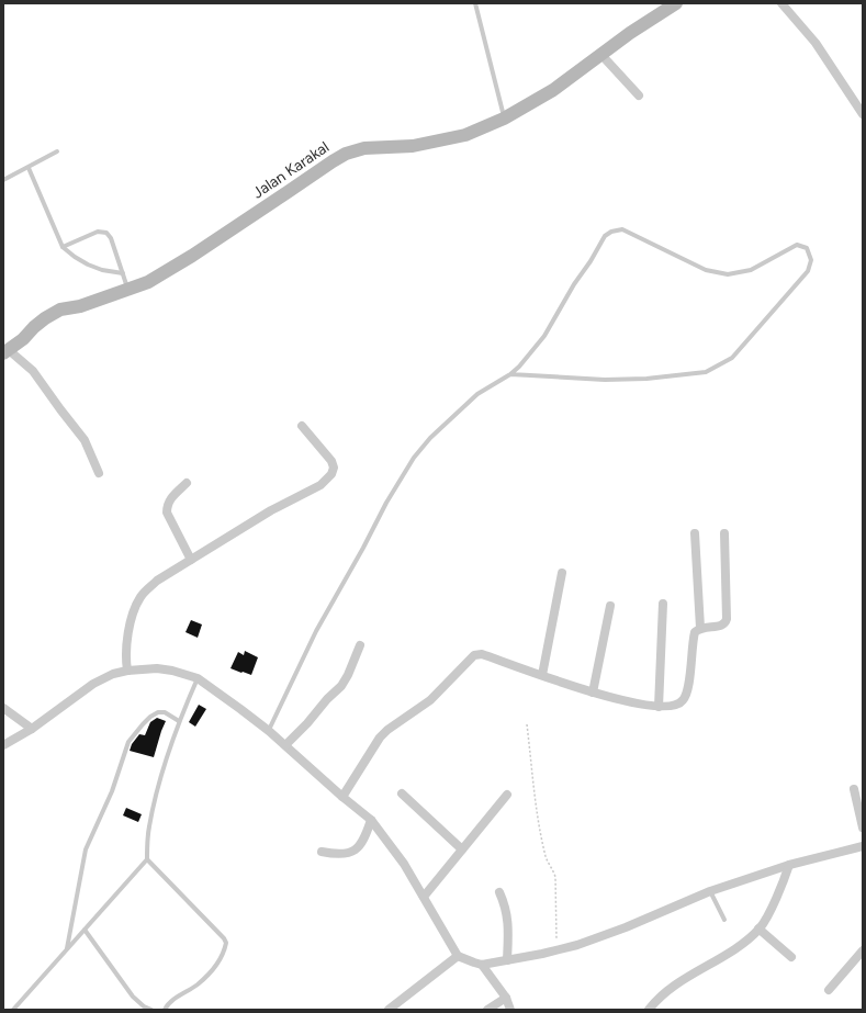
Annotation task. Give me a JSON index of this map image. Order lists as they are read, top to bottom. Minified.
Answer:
{"streets":{"main road":["Jalan Karakal"]}}
